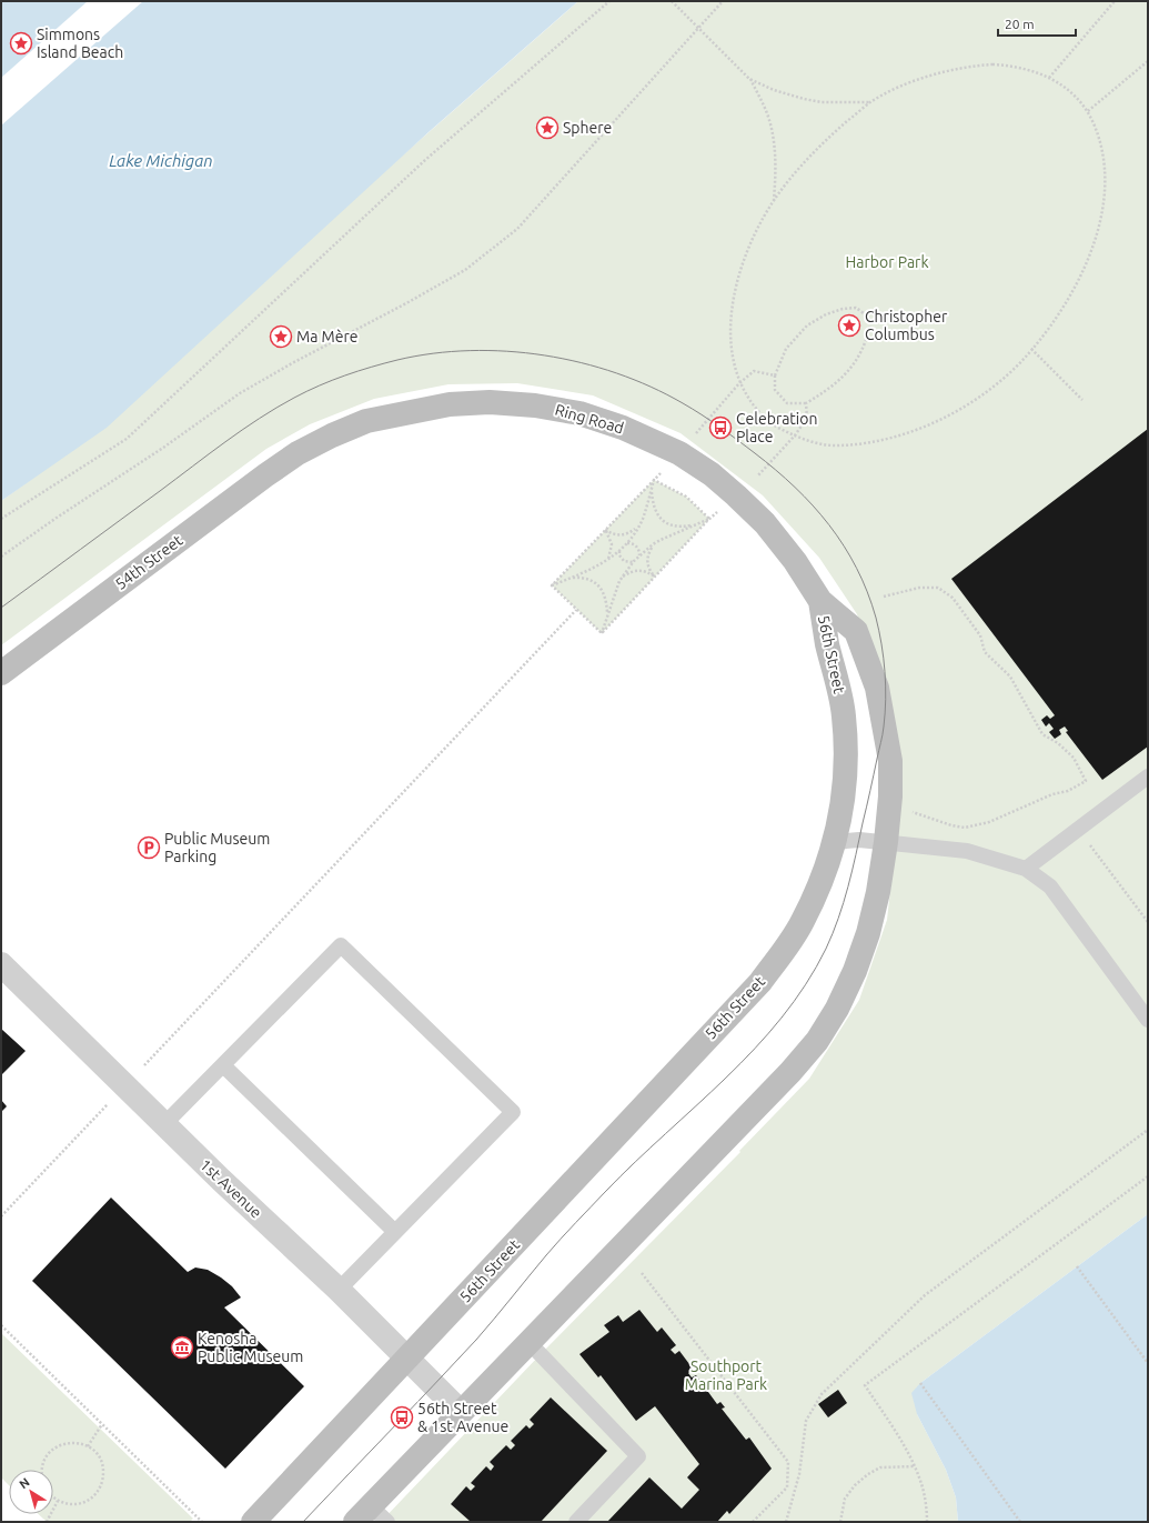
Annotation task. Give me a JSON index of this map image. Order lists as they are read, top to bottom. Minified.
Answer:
{"streets":{"street":["Ring Road","54th Street","56th Street","1st Avenue"]},"crossings":[["Ring Road","54th Street"],["Ring Road","56th Street"],["56th Street","1st Avenue"]],"water":["Lake Michigan"],"parks":["Harbor Park","Southport Marina Park"],"places":{"place":["Simmons Island Beach","Sphere","Christopher Columbus","Ma Mère"],"bus stop":["Celebration Place","56th Street & 1st Avenue"],"parking":["Public Museum Parking"],"museum":["Kenosha Public Museum"]},"scale_bar":"20 m","north":"top left"}
